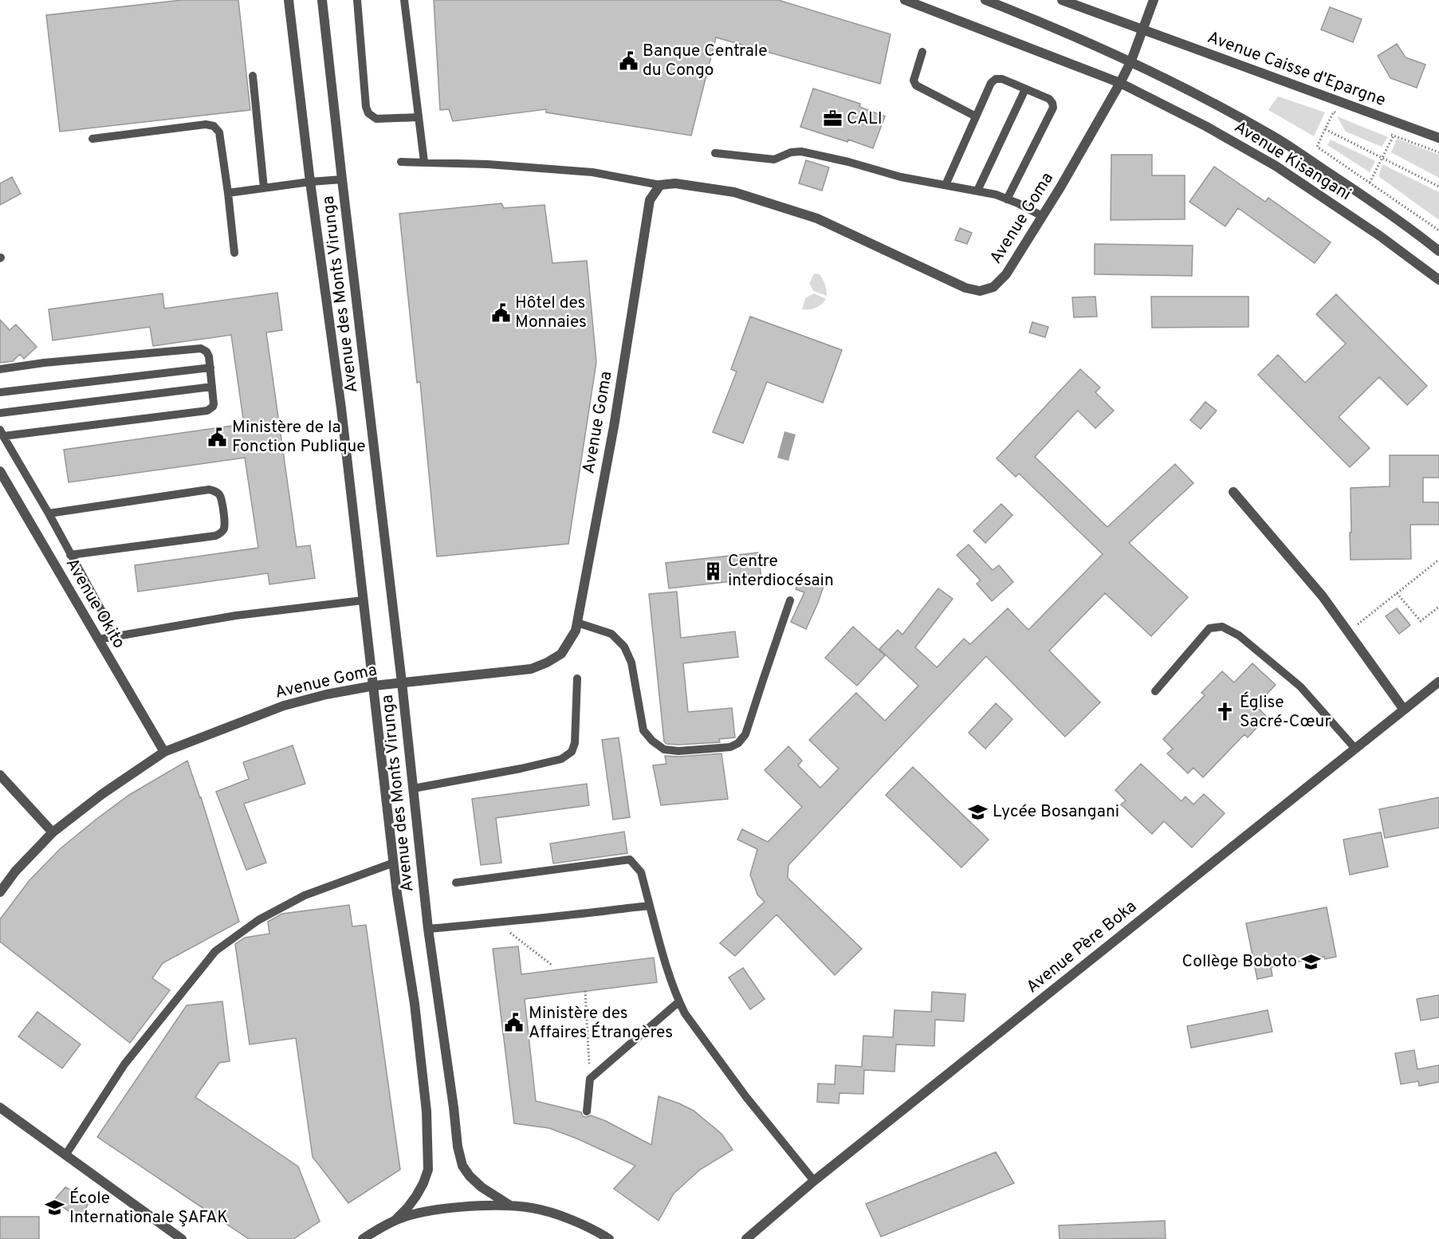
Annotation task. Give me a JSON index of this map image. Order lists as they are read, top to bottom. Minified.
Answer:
{"streets":{"street":["Avenue Caisse d'Epargne","Avenue Kisangani","Avenue Goma","Avenue des Monts Virunga","Avenue Okito","Avenue Père Boka"]},"crossings":[["Avenue Caisse d'Epargne","Avenue Goma"],["Avenue Kisangani","Avenue Goma"],["Avenue Goma","Avenue des Monts Virunga"],["Avenue Goma","Avenue Okito"]],"places":{"public building":["Banque Centrale du Congo","Hôtel des Monnaies","Ministère de la Fonction Publique","Ministère des Affaires Étrangères"],"office":["CALI"],"building":["Centre interdiocésain"],"church":["Église Sacré-Cœur"],"school or university":["Lycée Bosangani","Collège Boboto","École Internationale ŞAFAK"]}}
